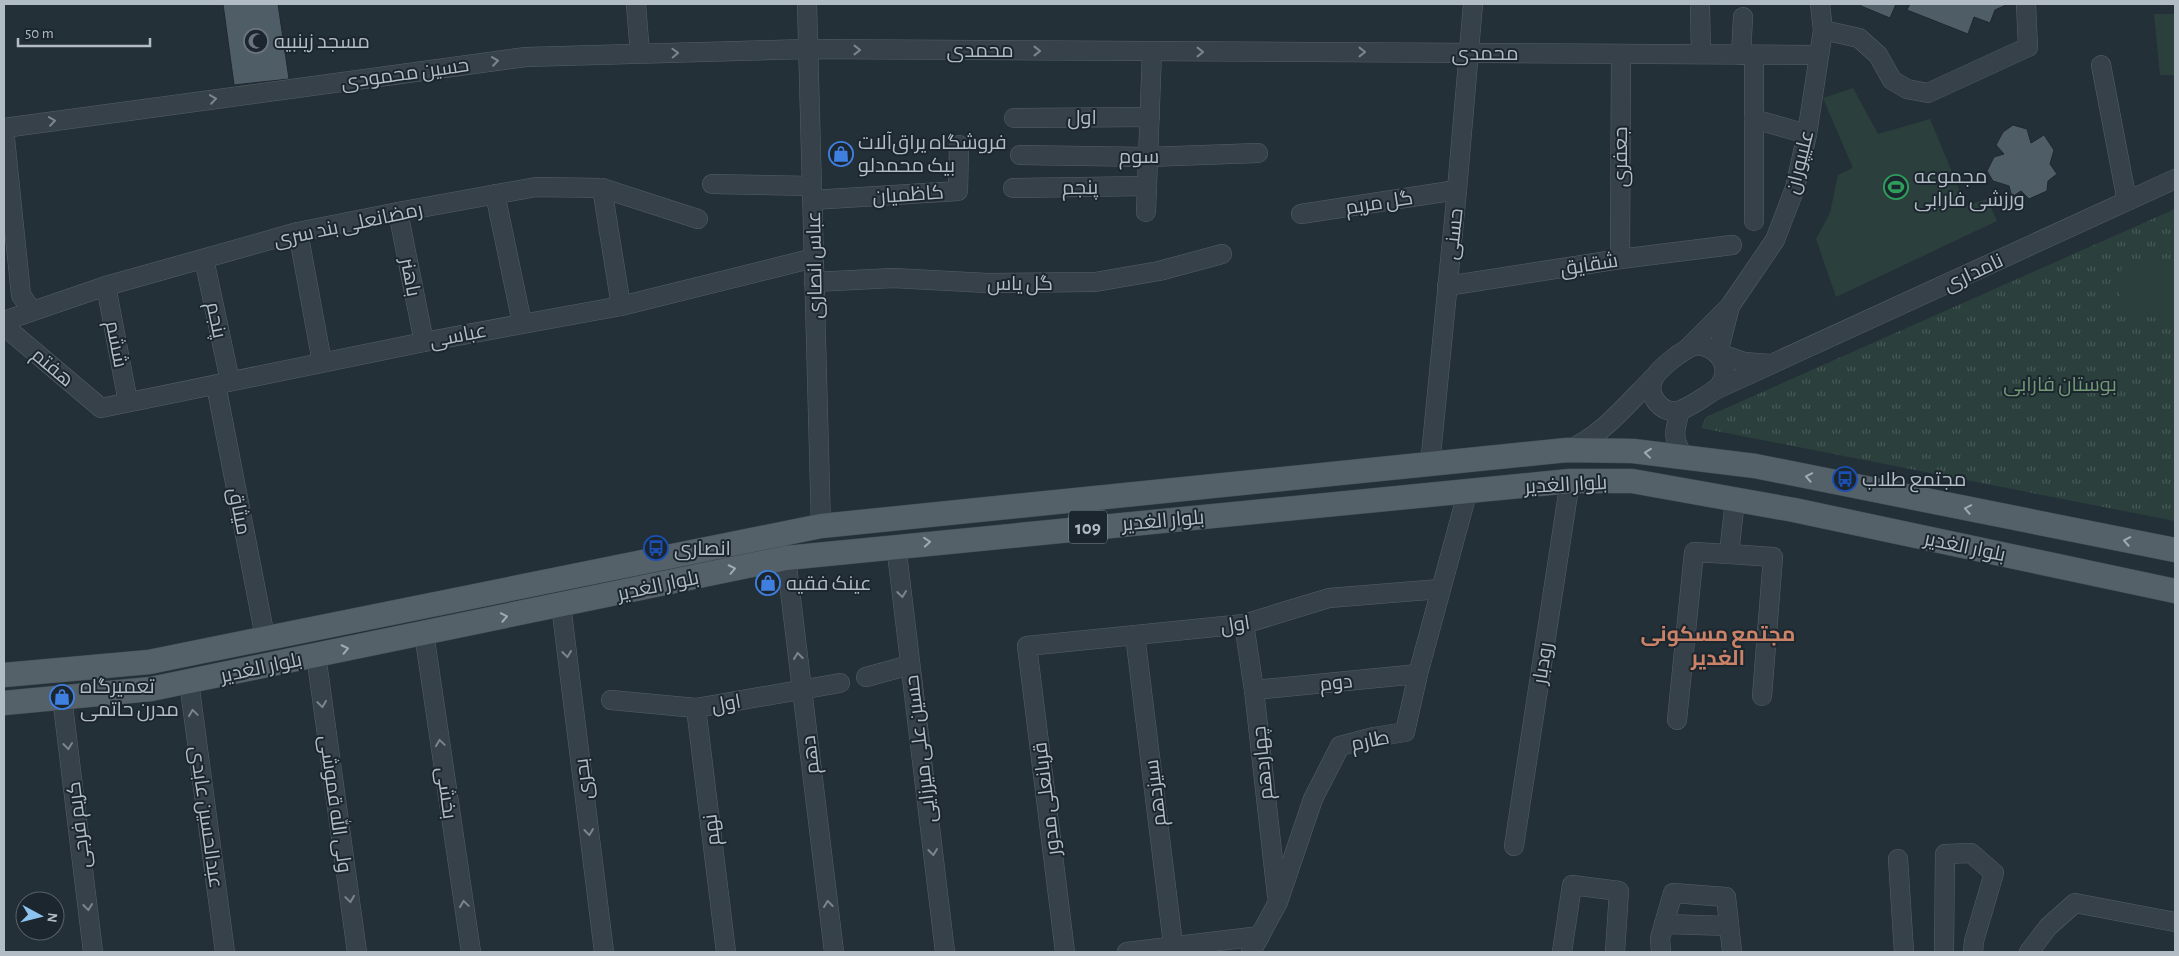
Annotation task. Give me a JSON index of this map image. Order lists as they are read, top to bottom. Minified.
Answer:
{"streets":{"main road":["بلوار الغدیر","109"],"street":["محمدی","حسین محمودی","اول","سوم","جعفری","علیپوران","پنجم","کاظمیان","گل مریم","رمضانعلی بند سری","حسنی","شقایق","عباس انصاری","نامداری","باهنر","گل یاس","عباسی","ششم","هفتم","میثاق","رودبار","دوم","طارم","حسین علی میرزایی","دهم","چهاردهم","بحری","بخشی","سیزدهم","قربانعلی مدور","ولی الله قموشی","عبدالحسین عابدی","کریم فرجی","نهم"]},"crossings":[["محمدی","حسین محمودی"],["محمدی","جعفری"],["محمدی","علیپوران"],["محمدی","حسنی"],["محمدی","عباس انصاری"],["حسین محمودی","عباس انصاری"],["اول","طارم"],["اول","دهم"],["اول","چهاردهم"],["اول","سیزدهم"],["اول","قربانعلی مدور"],["اول","نهم"],["جعفری","شقایق"],["پنجم","رمضانعلی بند سری"],["پنجم","عباسی"],["پنجم","میثاق"],["کاظمیان","عباس انصاری"],["گل مریم","حسنی"],["رمضانعلی بند سری","باهنر"],["رمضانعلی بند سری","ششم"],["حسنی","شقایق"],["حسنی","بلوار الغدیر"],["عباس انصاری","گل یاس"],["عباس انصاری","عباسی"],["عباس انصاری","بلوار الغدیر"],["باهنر","عباسی"],["عباسی","ششم"],["عباسی","هفتم"],["عباسی","میثاق"],["بلوار الغدیر","میثاق"],["بلوار الغدیر","رودبار"],["بلوار الغدیر","طارم"],["بلوار الغدیر","حسین علی میرزایی"],["بلوار الغدیر","دهم"],["بلوار الغدیر","بحری"],["بلوار الغدیر","بخشی"],["بلوار الغدیر","ولی الله قموشی"],["بلوار الغدیر","عبدالحسین عابدی"],["بلوار الغدیر","کریم فرجی"],["دوم","طارم"],["دوم","چهاردهم"],["طارم","چهاردهم"]],"one_way":["محمدی","حسین محمودی","حسین علی میرزایی","دهم","بحری","بخشی","ولی الله قموشی","عبدالحسین عابدی","کریم فرجی"],"districts":["مجتمع مسکونی الغدیر"],"parks":["بوستان فارابی"],"places":{"mosque":["مسجد زینبیه"],"shop":["فروشگاه یراق‌آلات بیک محمدلو","عینک فقیه","تعمیرگاه مدرن حاتمی"],"sports":["مجموعه ورزشی فارابی"],"bus stop":["مجتمع طلاب","انصاری"]},"scale_bar":"50 m","north":"right"}
